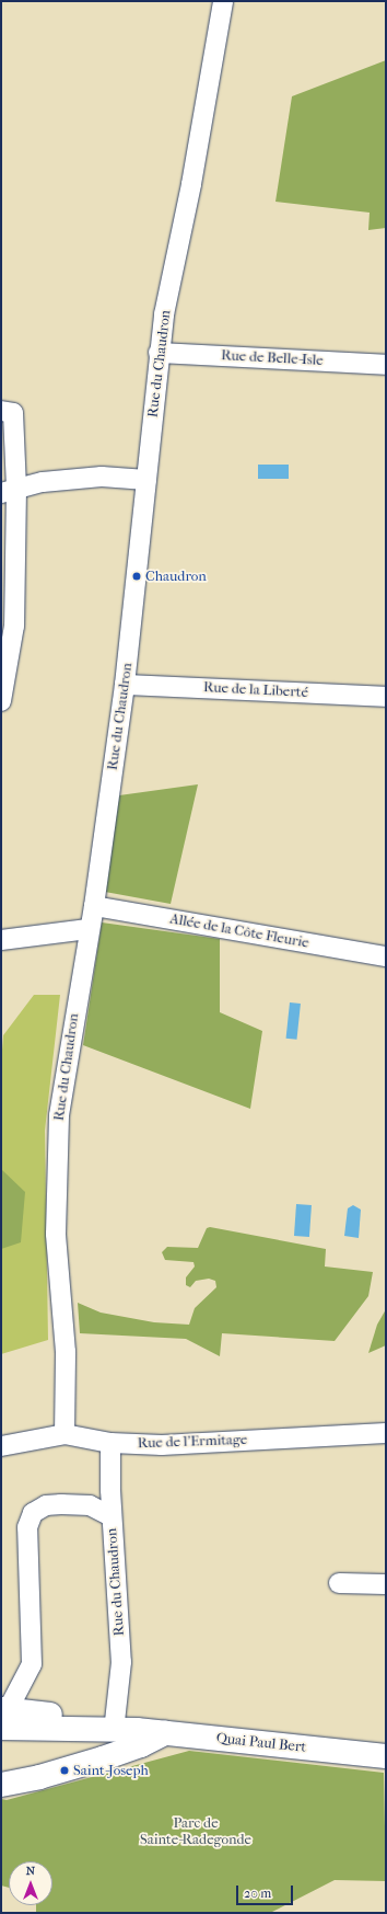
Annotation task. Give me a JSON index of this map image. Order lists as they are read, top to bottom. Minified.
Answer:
{"streets":{"main road":["Quai Paul Bert"],"street":["Rue de Belle-Isle","Rue du Chaudron","Rue de la Liberté","Allée de la Côte Fleurie","Rue de l'Ermitage"]},"crossings":[["Rue de Belle-Isle","Rue du Chaudron"],["Rue du Chaudron","Rue de la Liberté"],["Rue du Chaudron","Allée de la Côte Fleurie"],["Rue du Chaudron","Rue de l'Ermitage"],["Rue du Chaudron","Quai Paul Bert"]],"parks":["Parc de Sainte-Radegonde"],"places":["Chaudron","Saint-Joseph"],"scale_bar":"20 m","north":"top"}
